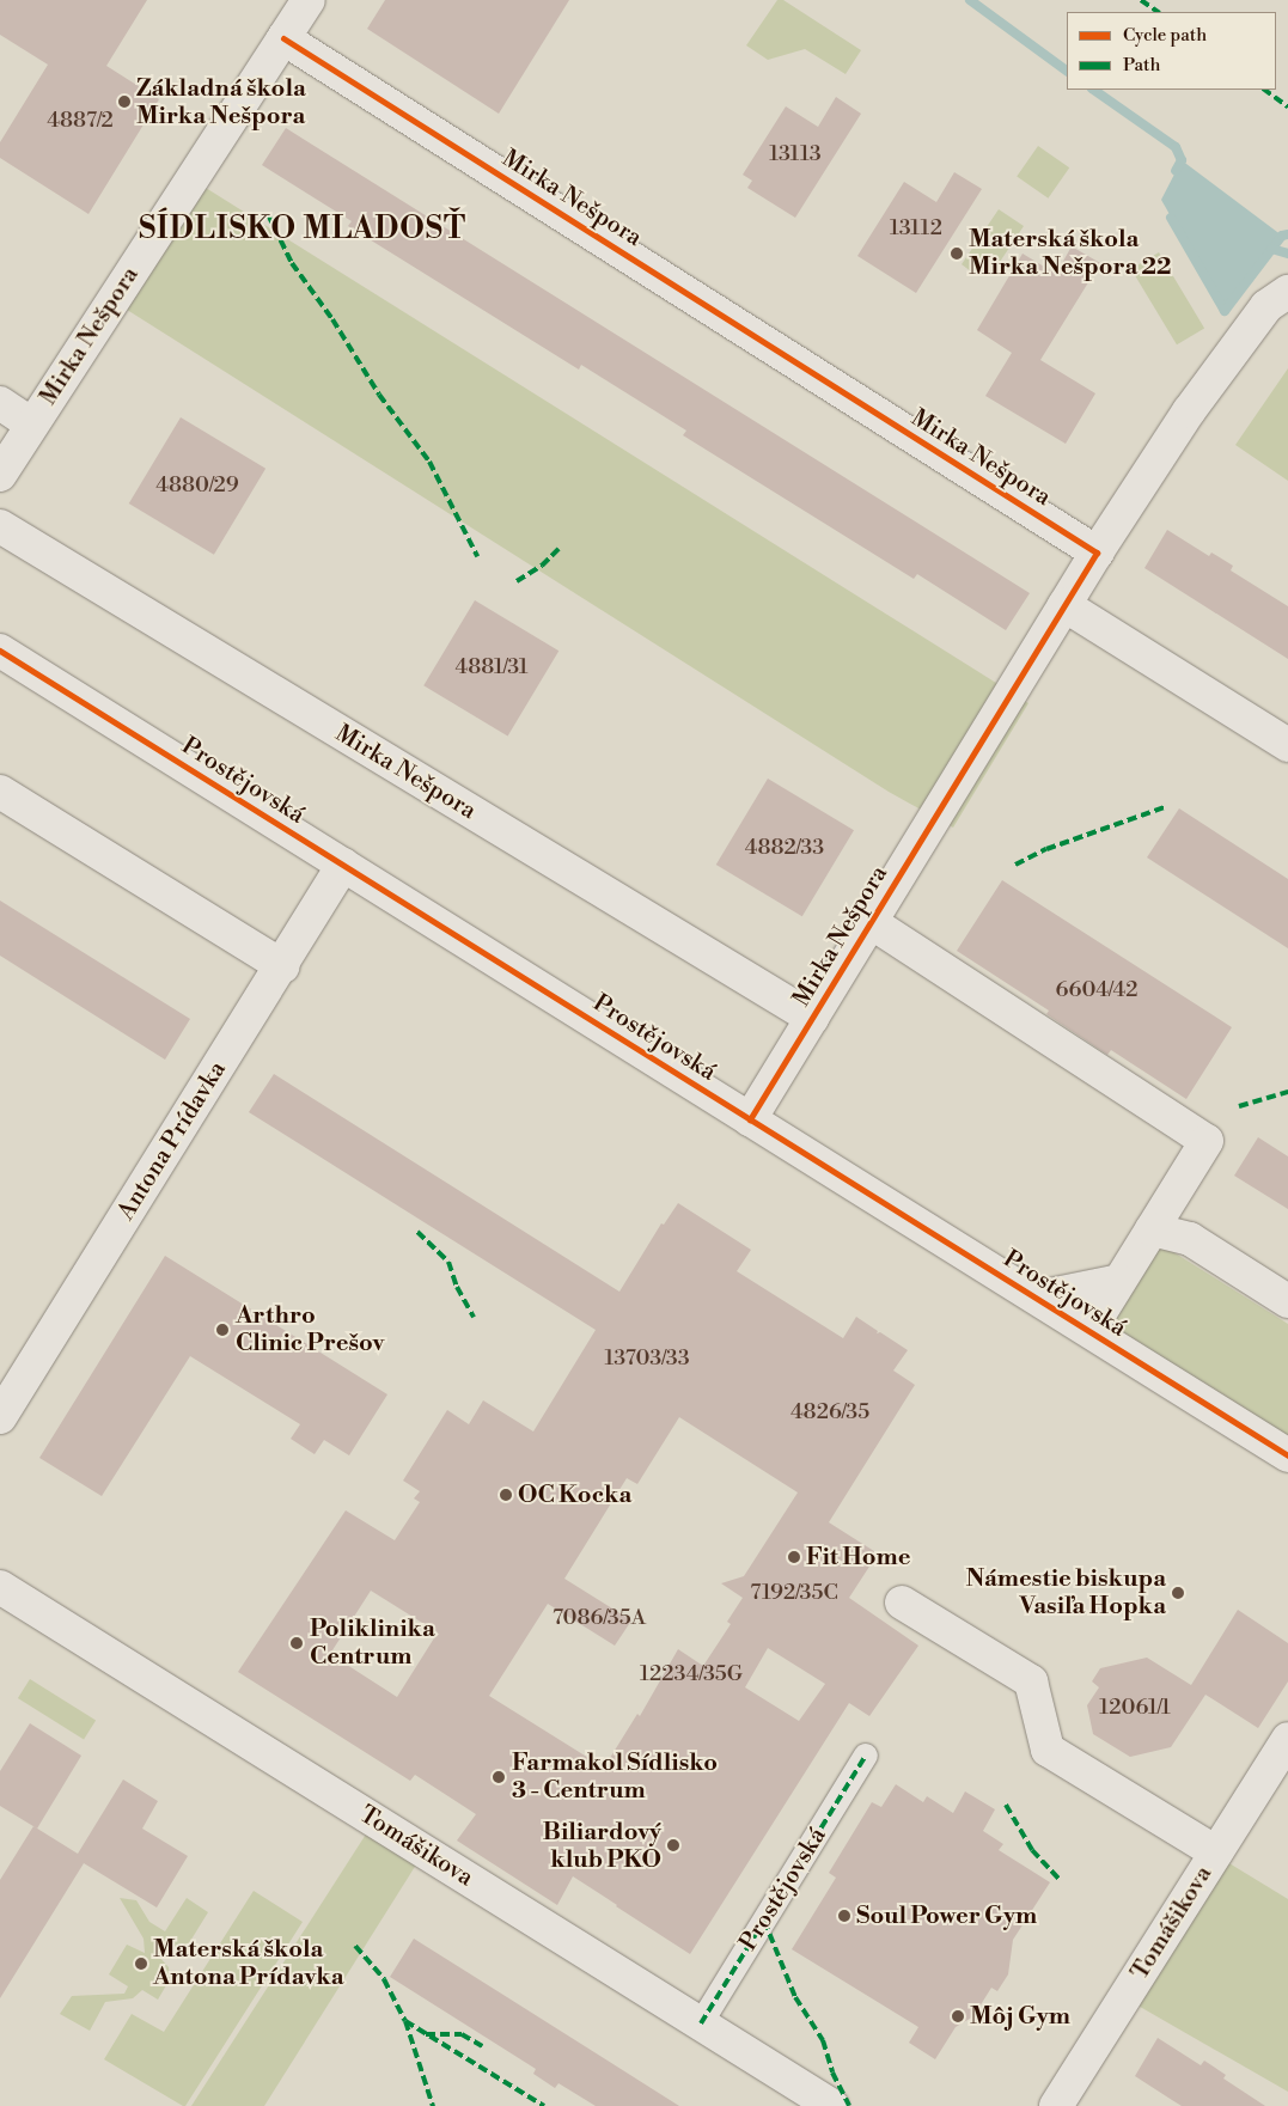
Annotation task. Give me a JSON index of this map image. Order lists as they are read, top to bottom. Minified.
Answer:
{"streets":{"street":["Mirka Nešpora","Prostějovská","Antona Prídavka","Tomášikova"]},"crossings":[["Mirka Nešpora","Prostějovská"],["Prostějovská","Antona Prídavka"],["Prostějovská","Tomášikova"]],"districts":["SÍDLISKO MLADOSŤ"],"places":["Základná škola Mirka Nešpora","Materská škola Mirka Nešpora 22","Arthro Clinic Prešov","OC Kocka","Fit Home","Námestie biskupa Vasiľa Hopka","Poliklinika Centrum","Farmakol Sídlisko 3 - Centrum","Biliardový klub PKO","Soul Power Gym","Materská škola Antona Prídavka","Môj Gym"],"house_numbers":["4887/2","13113","13112","4880/29","4881/31","4882/33","6604/42","13703/33","4826/35","7192/35C","7086/35A","12234/35G","12061/1"],"legend":["Cycle path","Path"]}
